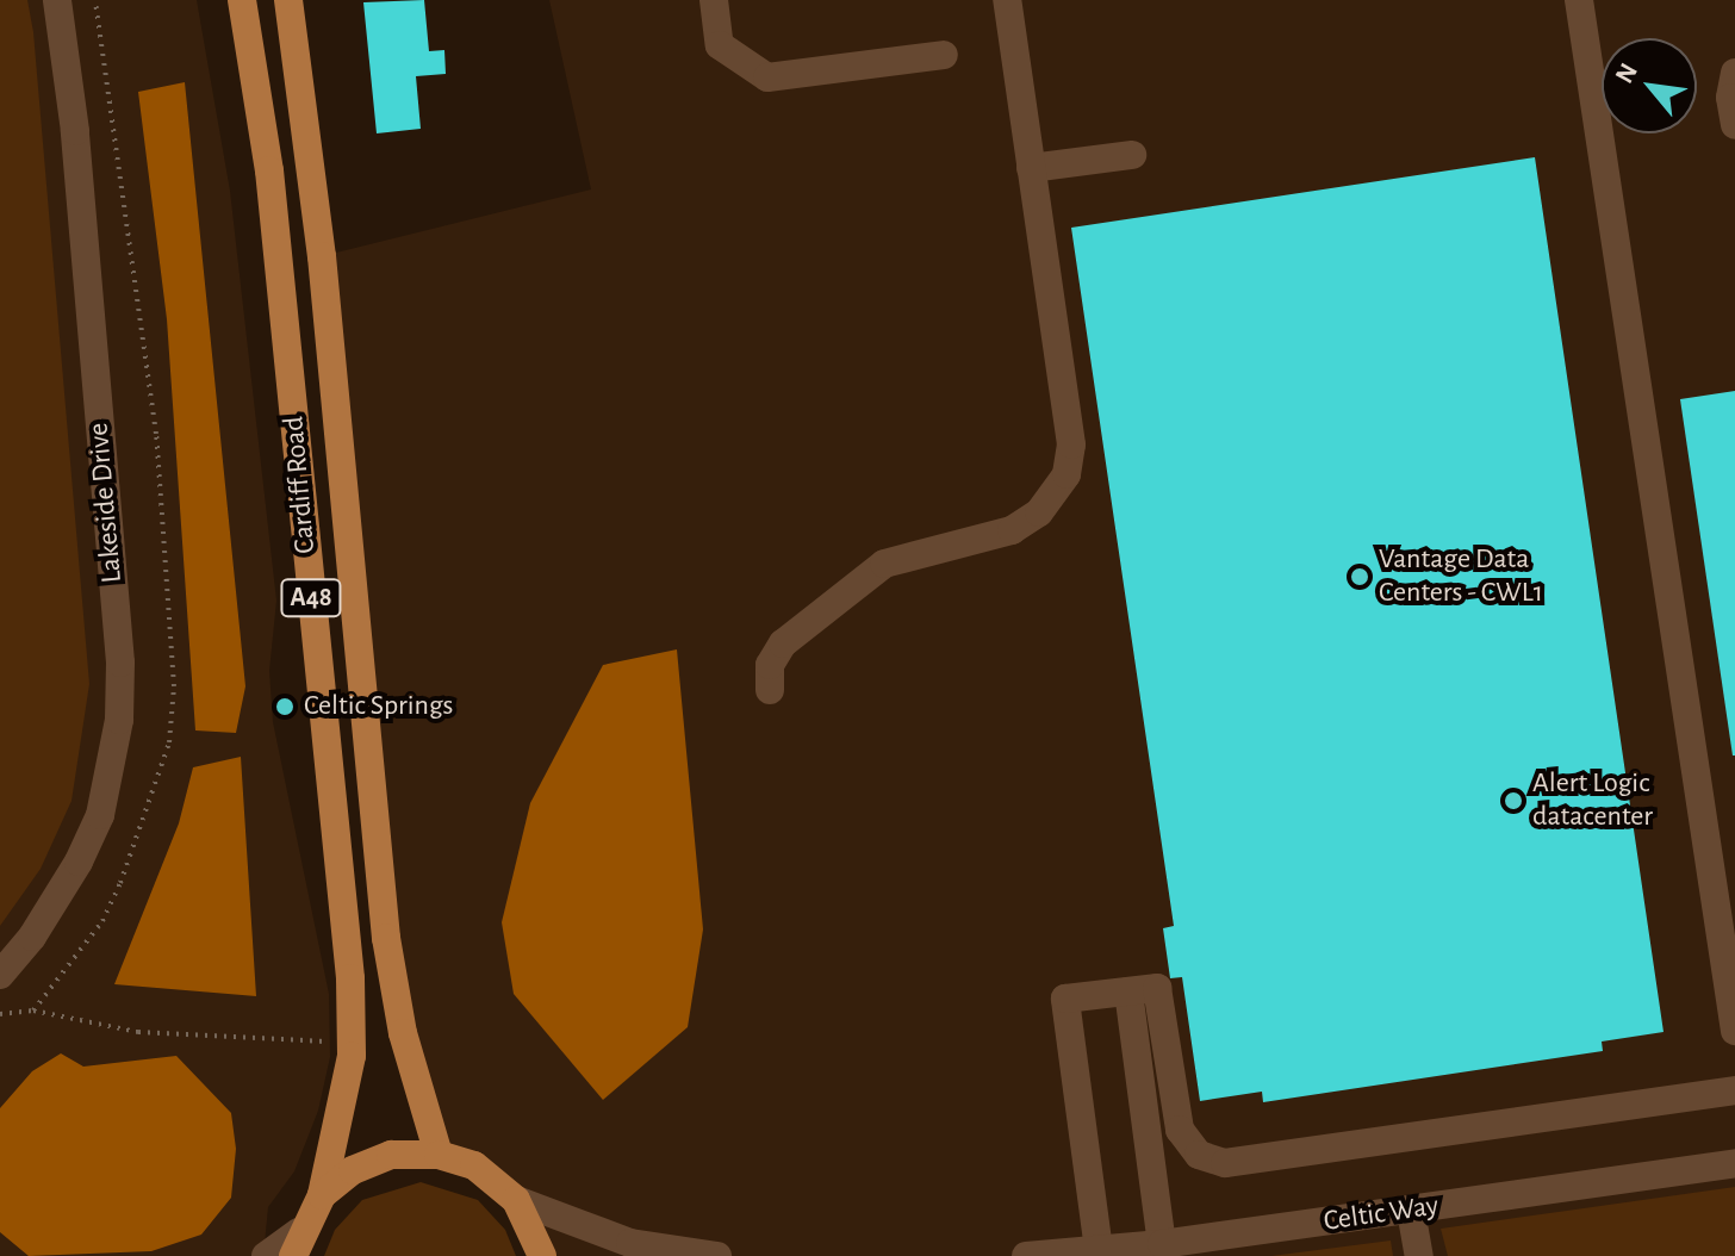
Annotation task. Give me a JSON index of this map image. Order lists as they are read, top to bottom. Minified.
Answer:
{"streets":{"main road":["Cardiff Road","A48"],"street":["Lakeside Drive","Celtic Way"]},"places":["Vantage Data Centers - CWL1","Celtic Springs","Alert Logic datacenter"],"north":"top left"}
